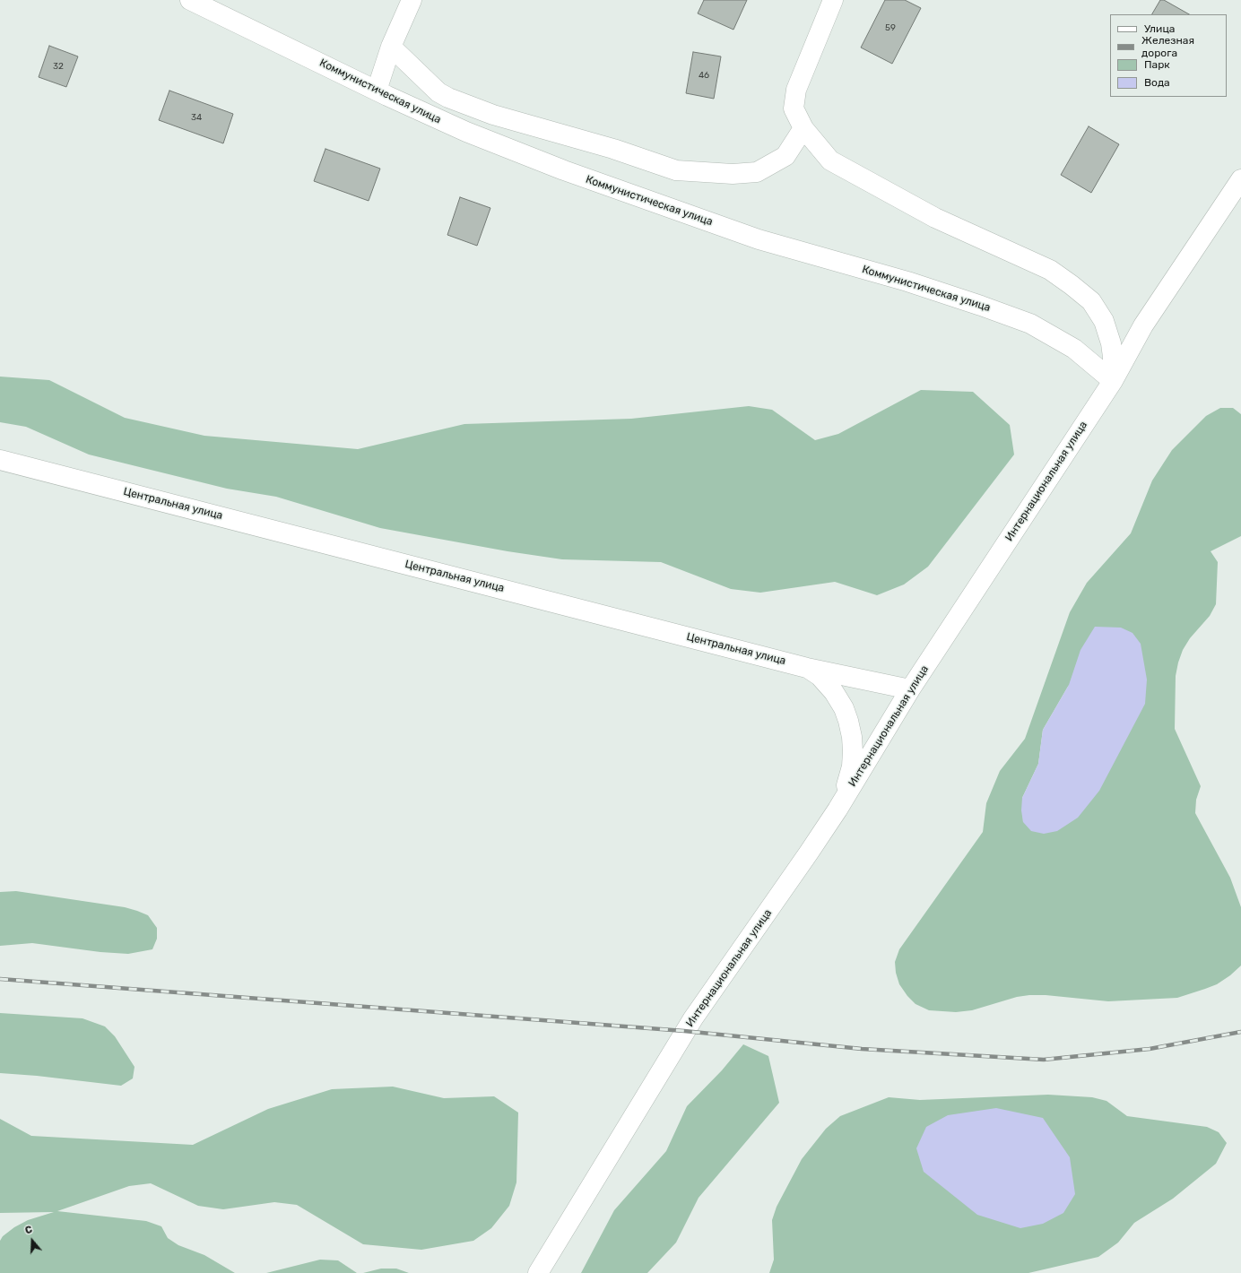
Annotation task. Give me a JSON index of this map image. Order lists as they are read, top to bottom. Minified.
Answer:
{"streets":{"street":["Коммунистическая улица","Интернациональная улица","Центральная улица"]},"crossings":[["Коммунистическая улица","Интернациональная улица"],["Интернациональная улица","Центральная улица"]],"house_numbers":["59","32","46","34"],"legend":["Улица","Железная дорога","Парк","Вода"],"north":"top"}
